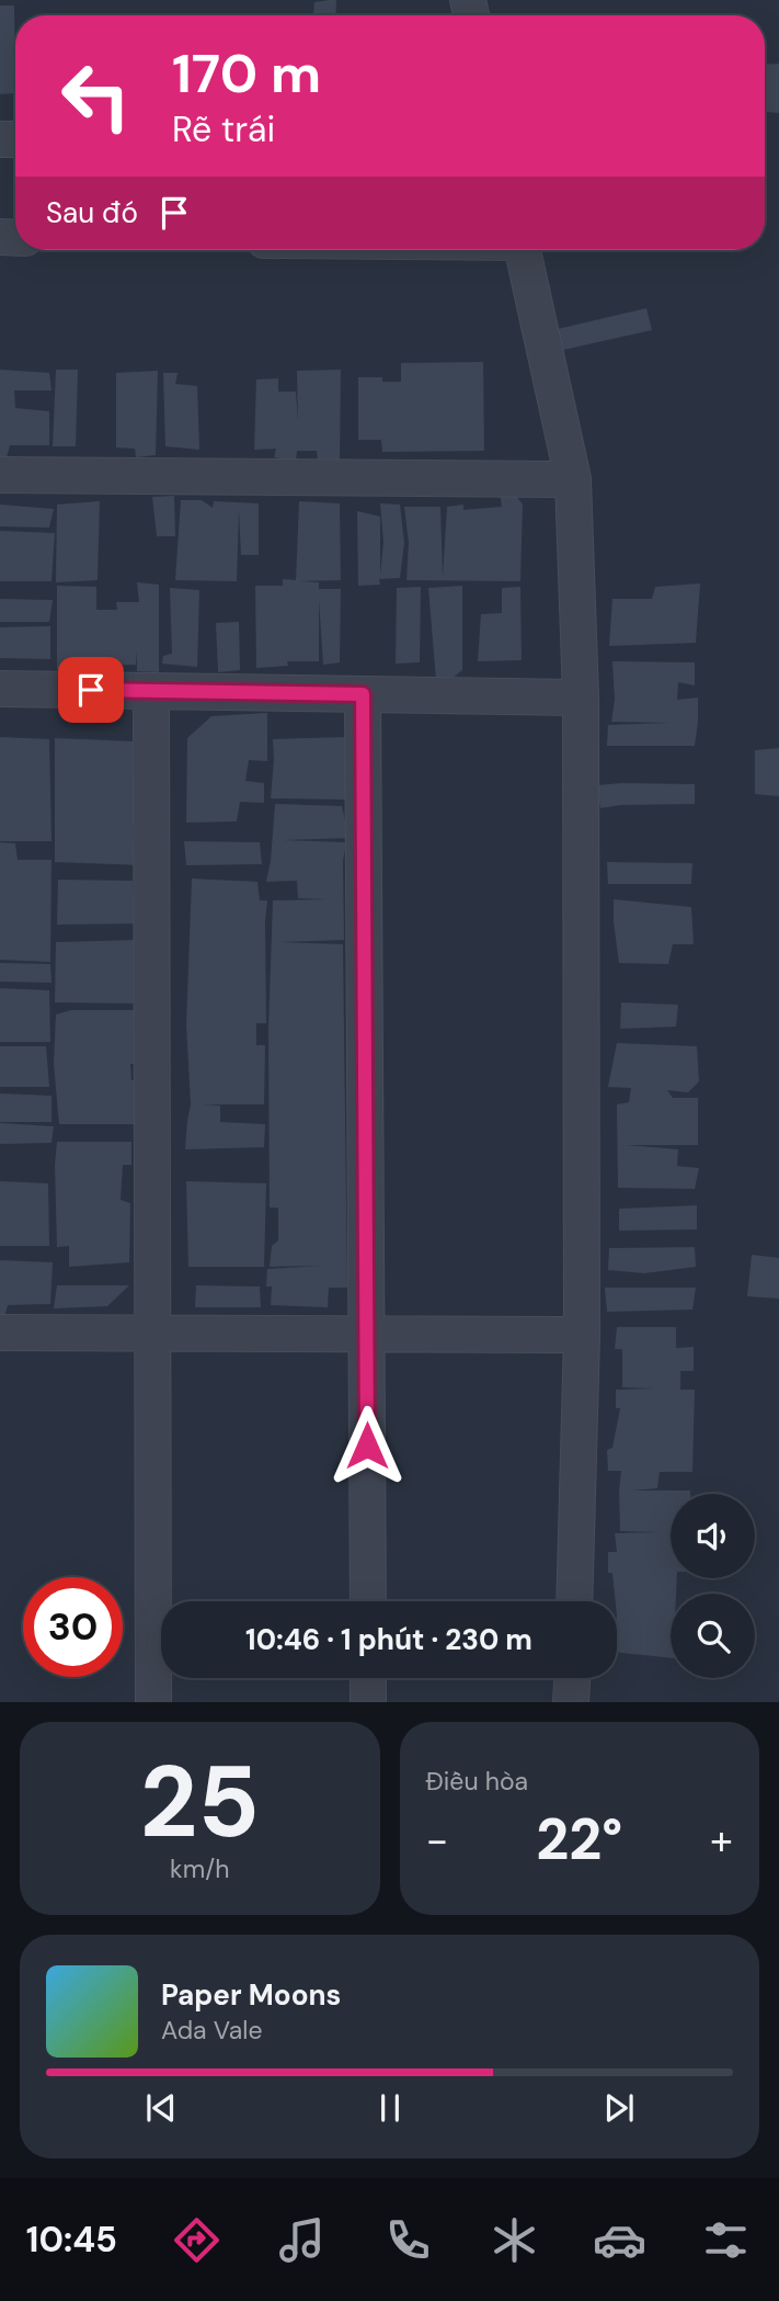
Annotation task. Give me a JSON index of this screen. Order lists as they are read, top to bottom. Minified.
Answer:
{"page":{"turn":["170 m","Rẽ trái"],"then":"Sau đó","limit":"30","trip":"10:46 · 1 phút · 230 m","tile":[["25","km/h"],"Điều hòa"],"heat":["−","22°","+"],"song":["Paper Moons","Ada Vale"],"tabs":"10:45"}}
